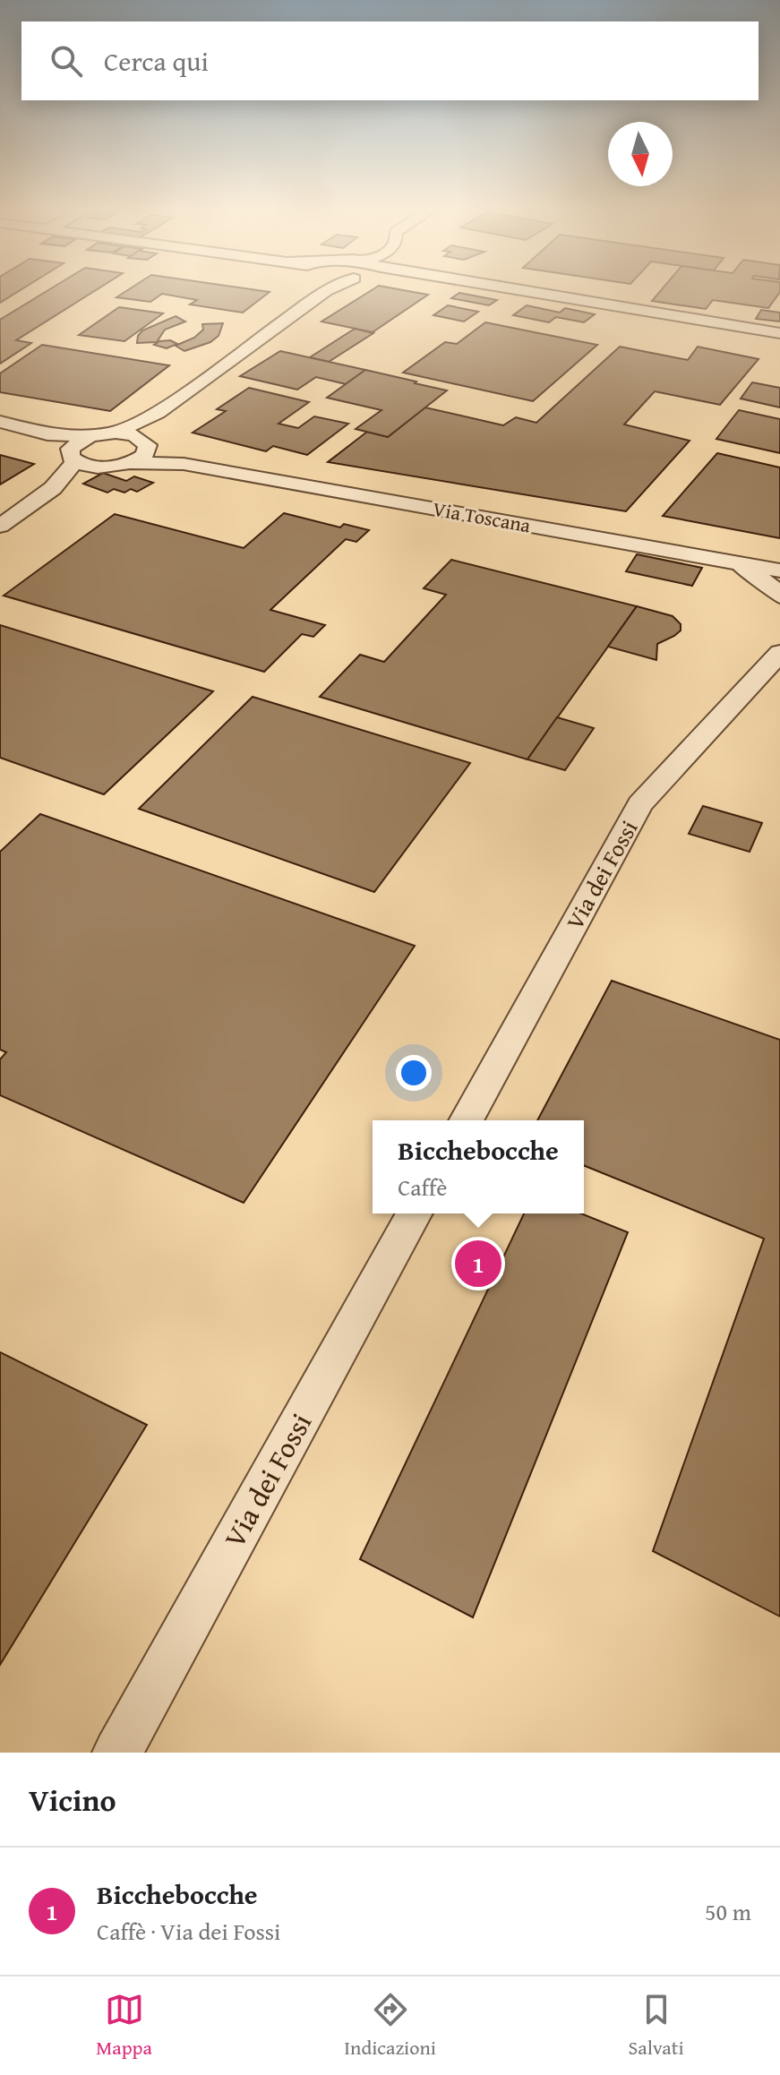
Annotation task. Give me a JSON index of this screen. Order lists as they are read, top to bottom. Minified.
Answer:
{"streets":{"street":["Via Toscana","Via dei Fossi"]},"north":"bottom","page":{"search":"Cerca qui","popup":["Bicchebocche","Caffè"],"pins":"1","heading":"Vicino","list":[{"mark":"1","name":"Bicchebocche","note":"Caffè · Via dei Fossi","value":"50 m"}],"nav":["Mappa","Indicazioni","Salvati"]}}
